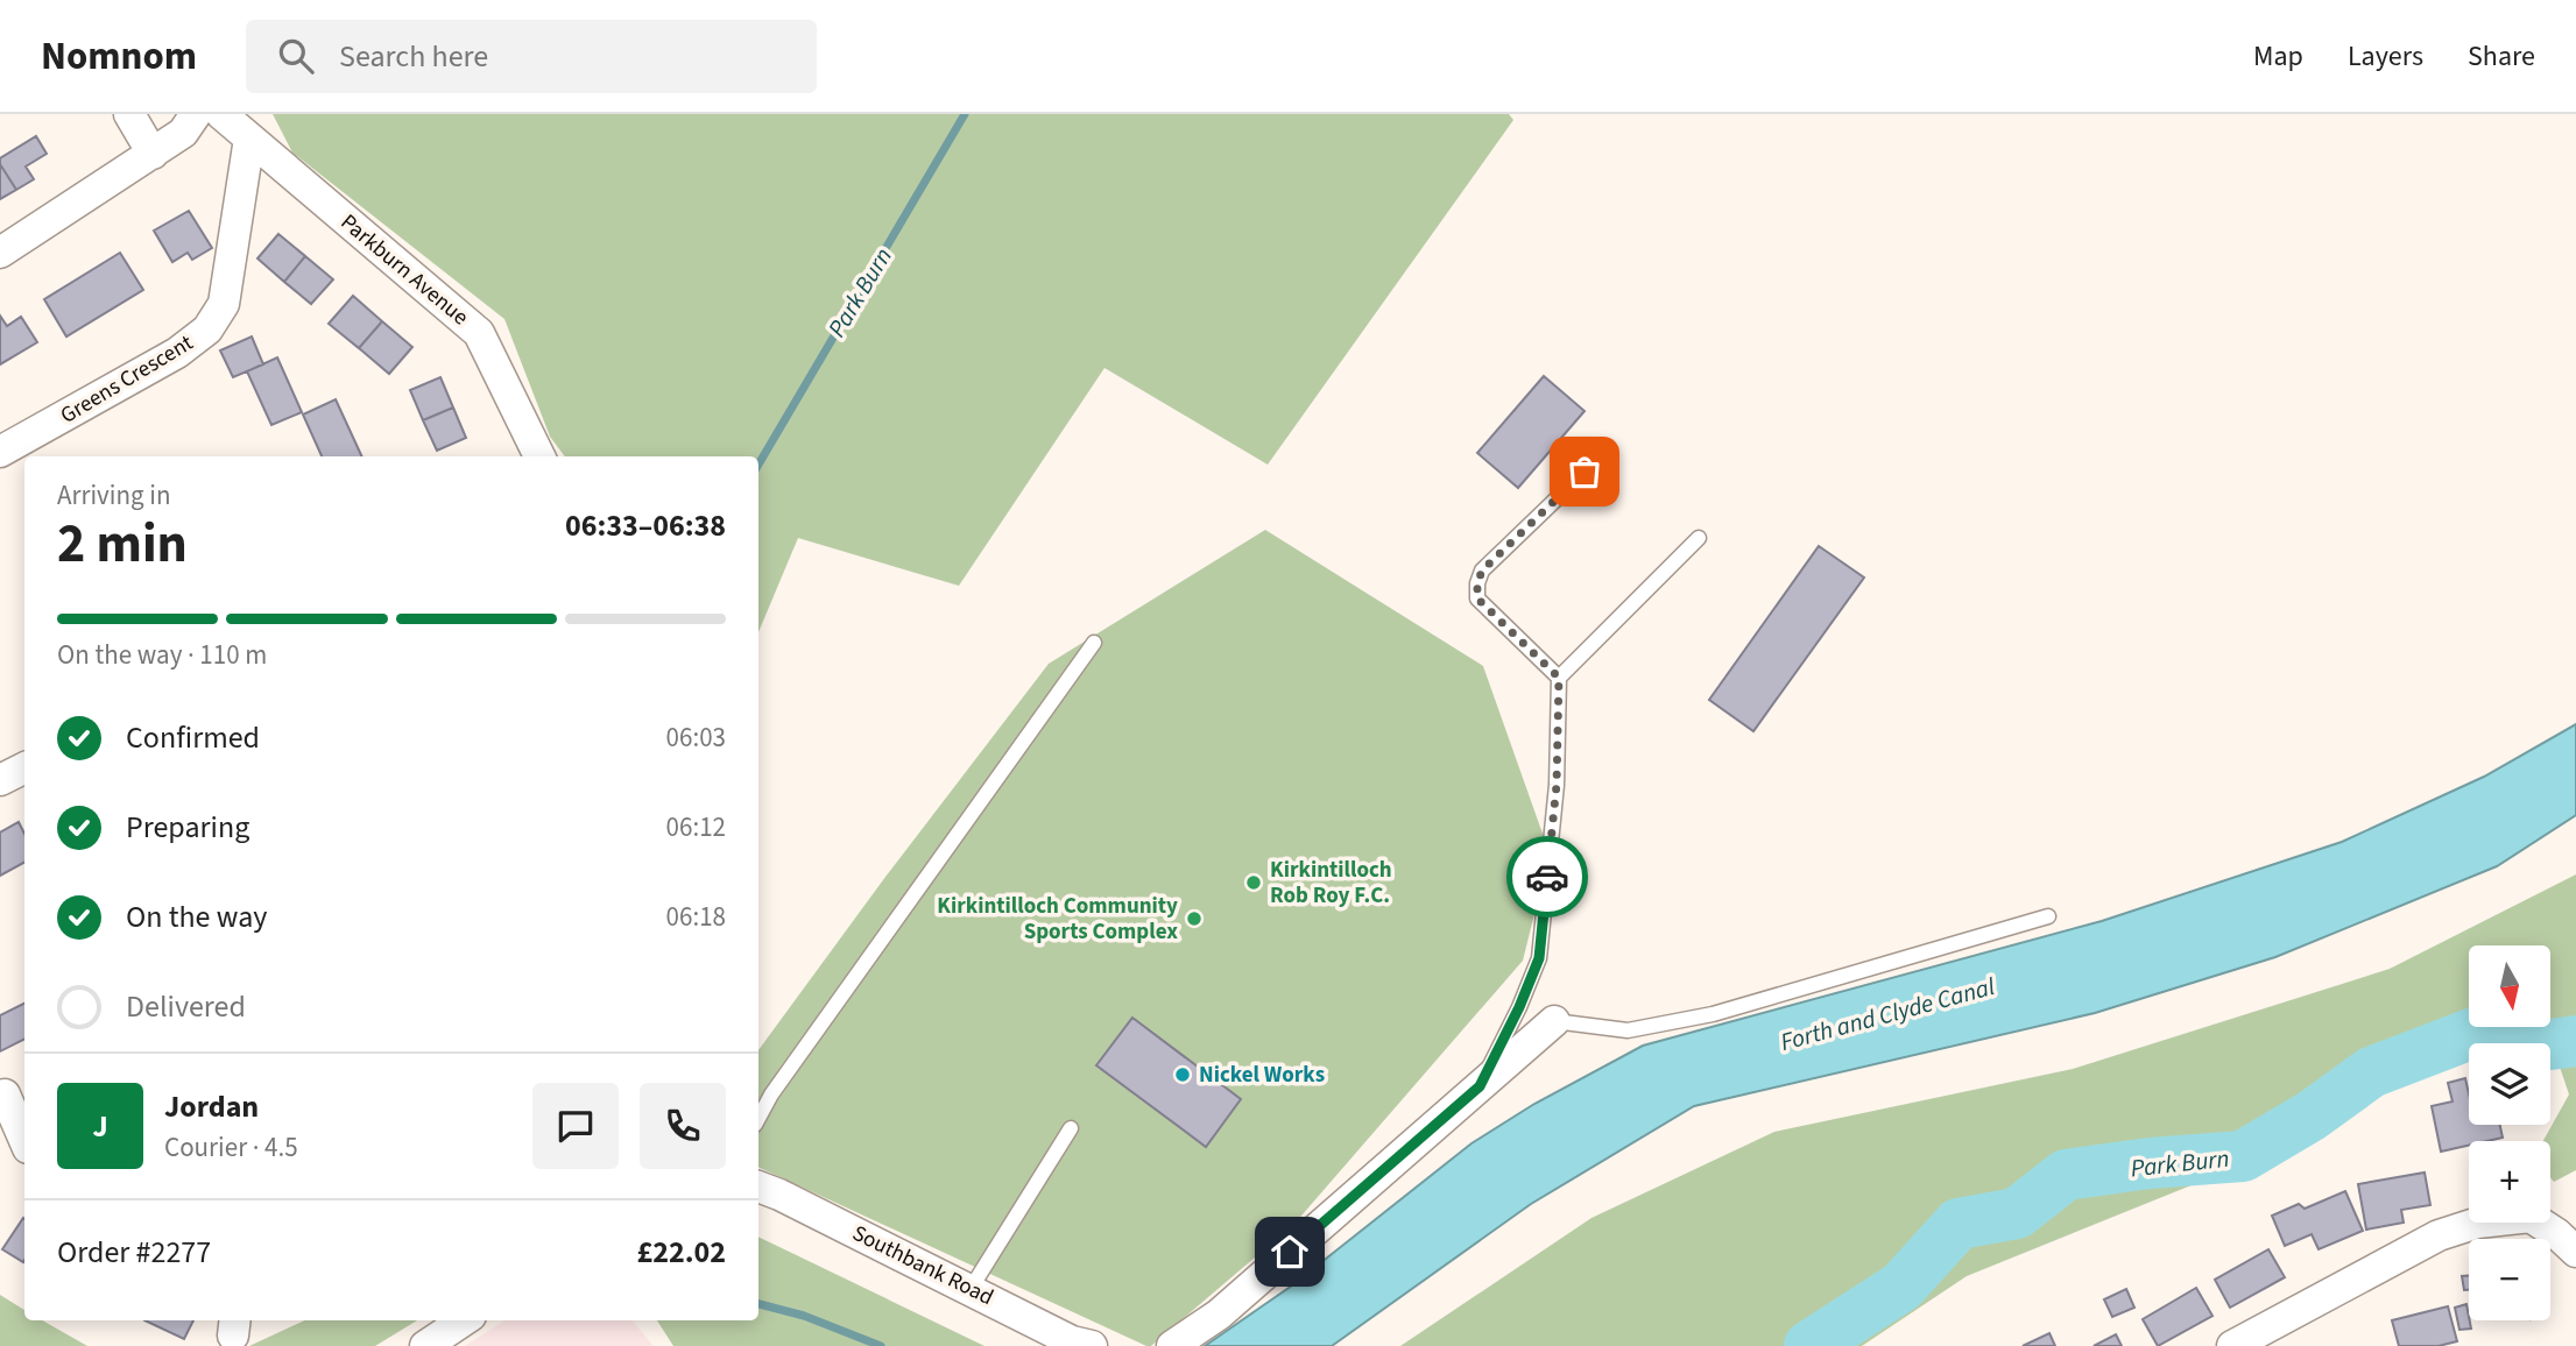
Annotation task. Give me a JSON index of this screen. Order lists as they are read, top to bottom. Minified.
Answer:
{"streets":{"street":["Parkburn Avenue","Greens Crescent","Southbank Road"]},"crossings":[["Parkburn Avenue","Greens Crescent"]],"water":["Park Burn","Forth and Clyde Canal"],"places":["Kirkintilloch Rob Roy F.C.","Kirkintilloch Community Sports Complex","Nickel Works"],"north":"bottom","page":{"header":"Nomnom","search":"Search here","nav":["Map","Layers","Share"],"heading":["2 min","Arriving in","06:33–06:38"],"panel":["Jordan","Courier · 4.5","Order #2277","£22.02"],"bar":"On the way · 110 m","list":[["Confirmed","06:03"],["Preparing","06:12"],["On the way","06:18"],"Delivered"],"map_buttons":["+","−"],"round":"J"}}
